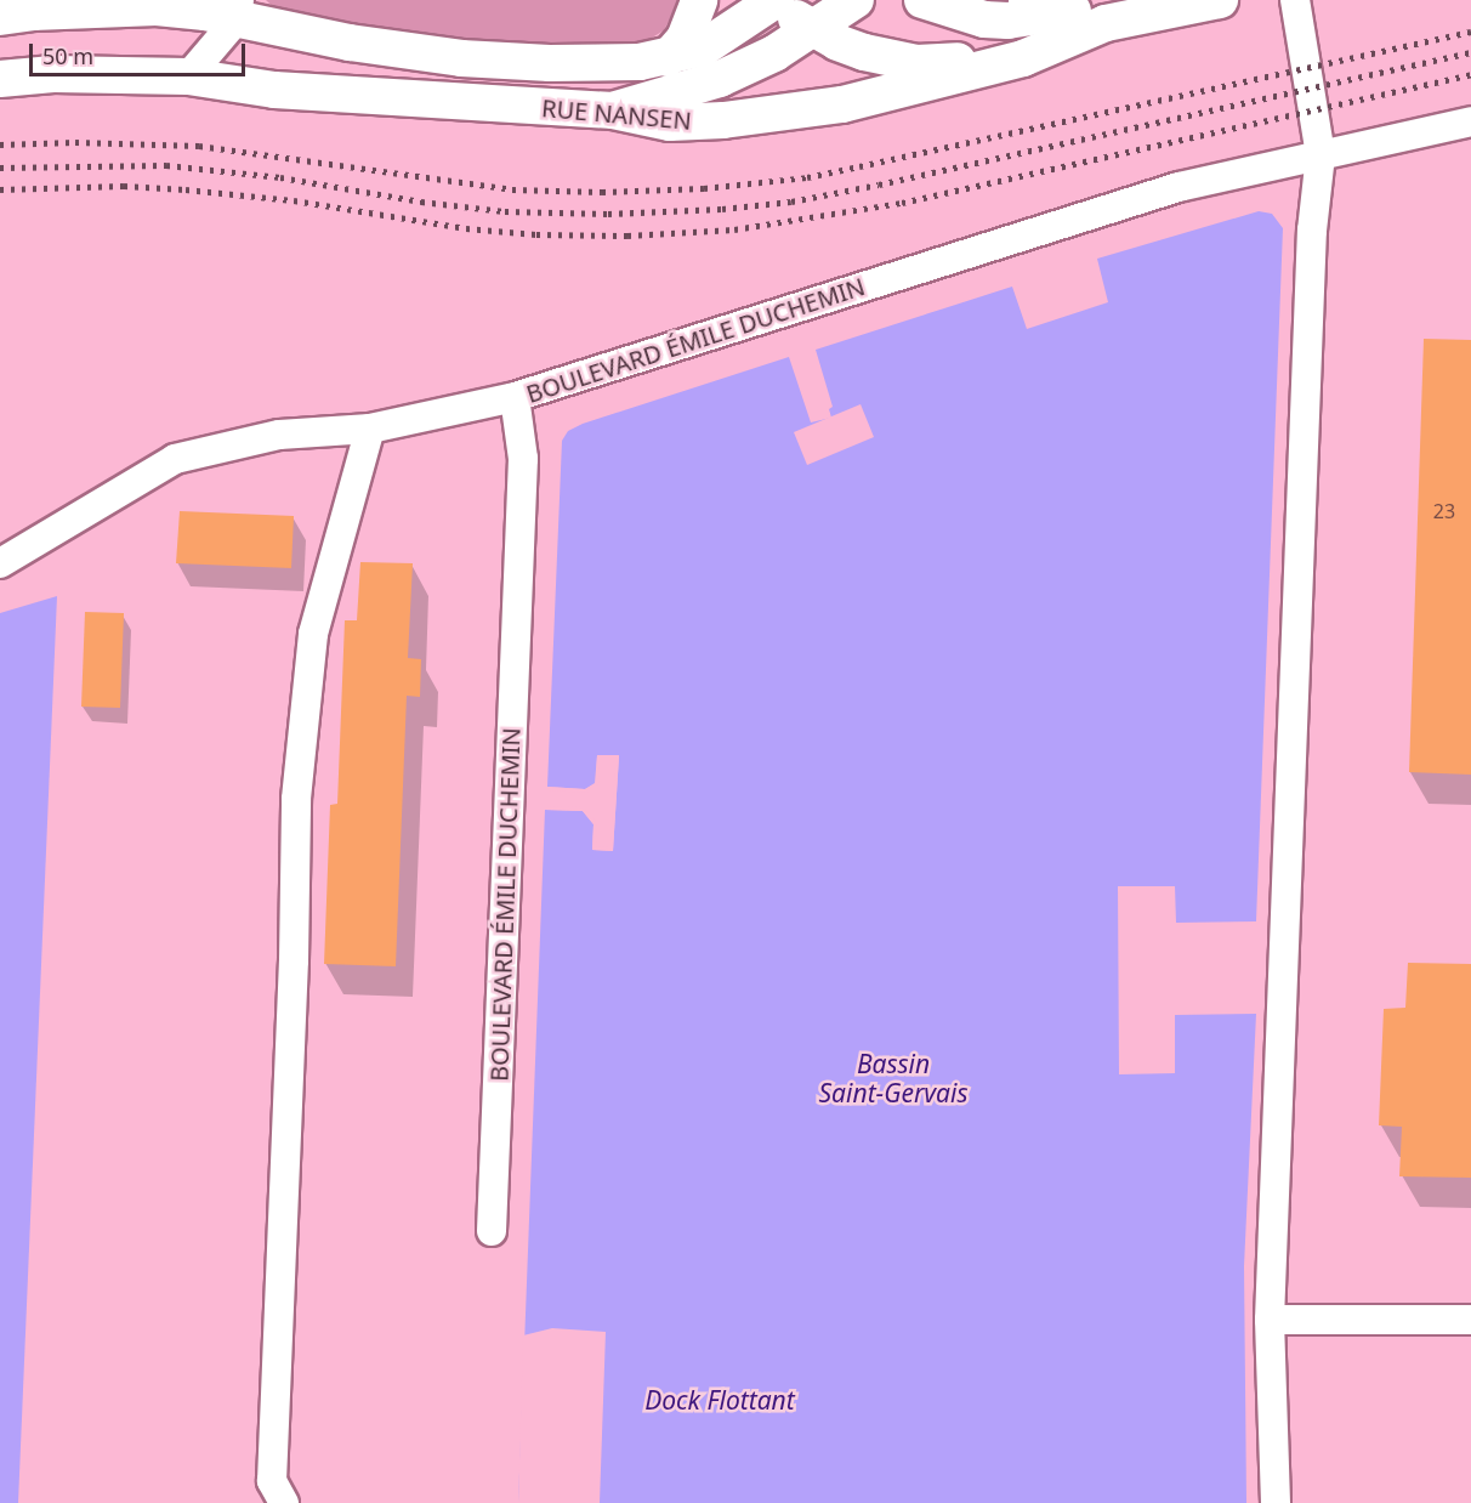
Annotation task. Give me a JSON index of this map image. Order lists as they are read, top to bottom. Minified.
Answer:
{"streets":{"main road":["RUE NANSEN"],"street":["BOULEVARD ÉMILE DUCHEMIN"]},"water":["Bassin Saint-Gervais","Dock Flottant"],"house_numbers":["23"],"scale_bar":"50 m"}
